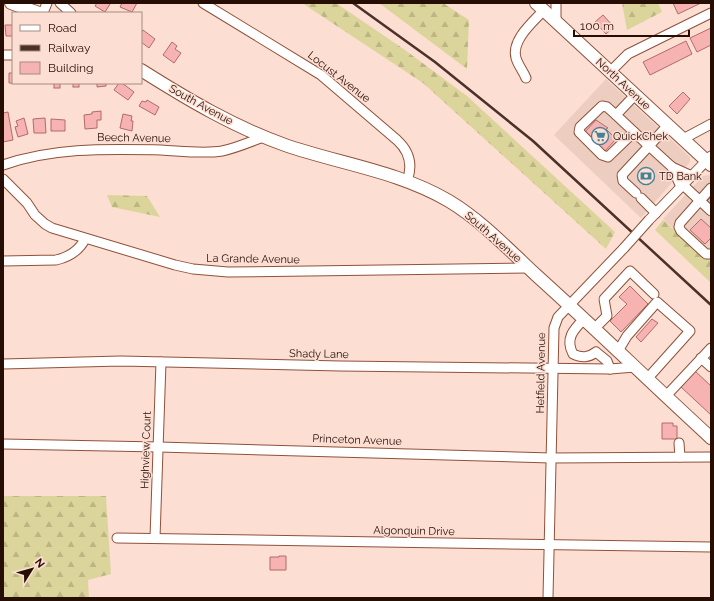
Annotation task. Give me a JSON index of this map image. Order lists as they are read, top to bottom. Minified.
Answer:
{"streets":{"main road":["North Avenue","South Avenue"],"street":["Locust Avenue","Beech Avenue","La Grande Avenue","Shady Lane","Hetfield Avenue","Princeton Avenue","Highview Court","Algonquin Drive"]},"crossings":[["Locust Avenue","South Avenue"],["North Avenue","Hetfield Avenue"],["South Avenue","Beech Avenue"],["South Avenue","La Grande Avenue"],["South Avenue","Shady Lane"],["South Avenue","Hetfield Avenue"],["Shady Lane","Hetfield Avenue"],["Shady Lane","Highview Court"],["Hetfield Avenue","Princeton Avenue"],["Hetfield Avenue","Algonquin Drive"],["Princeton Avenue","Highview Court"],["Highview Court","Algonquin Drive"]],"places":{"supermarket":["QuickChek"],"bank":["TD Bank"]},"legend":["Road","Railway","Building"],"scale_bar":"100 m","north":"top right"}
